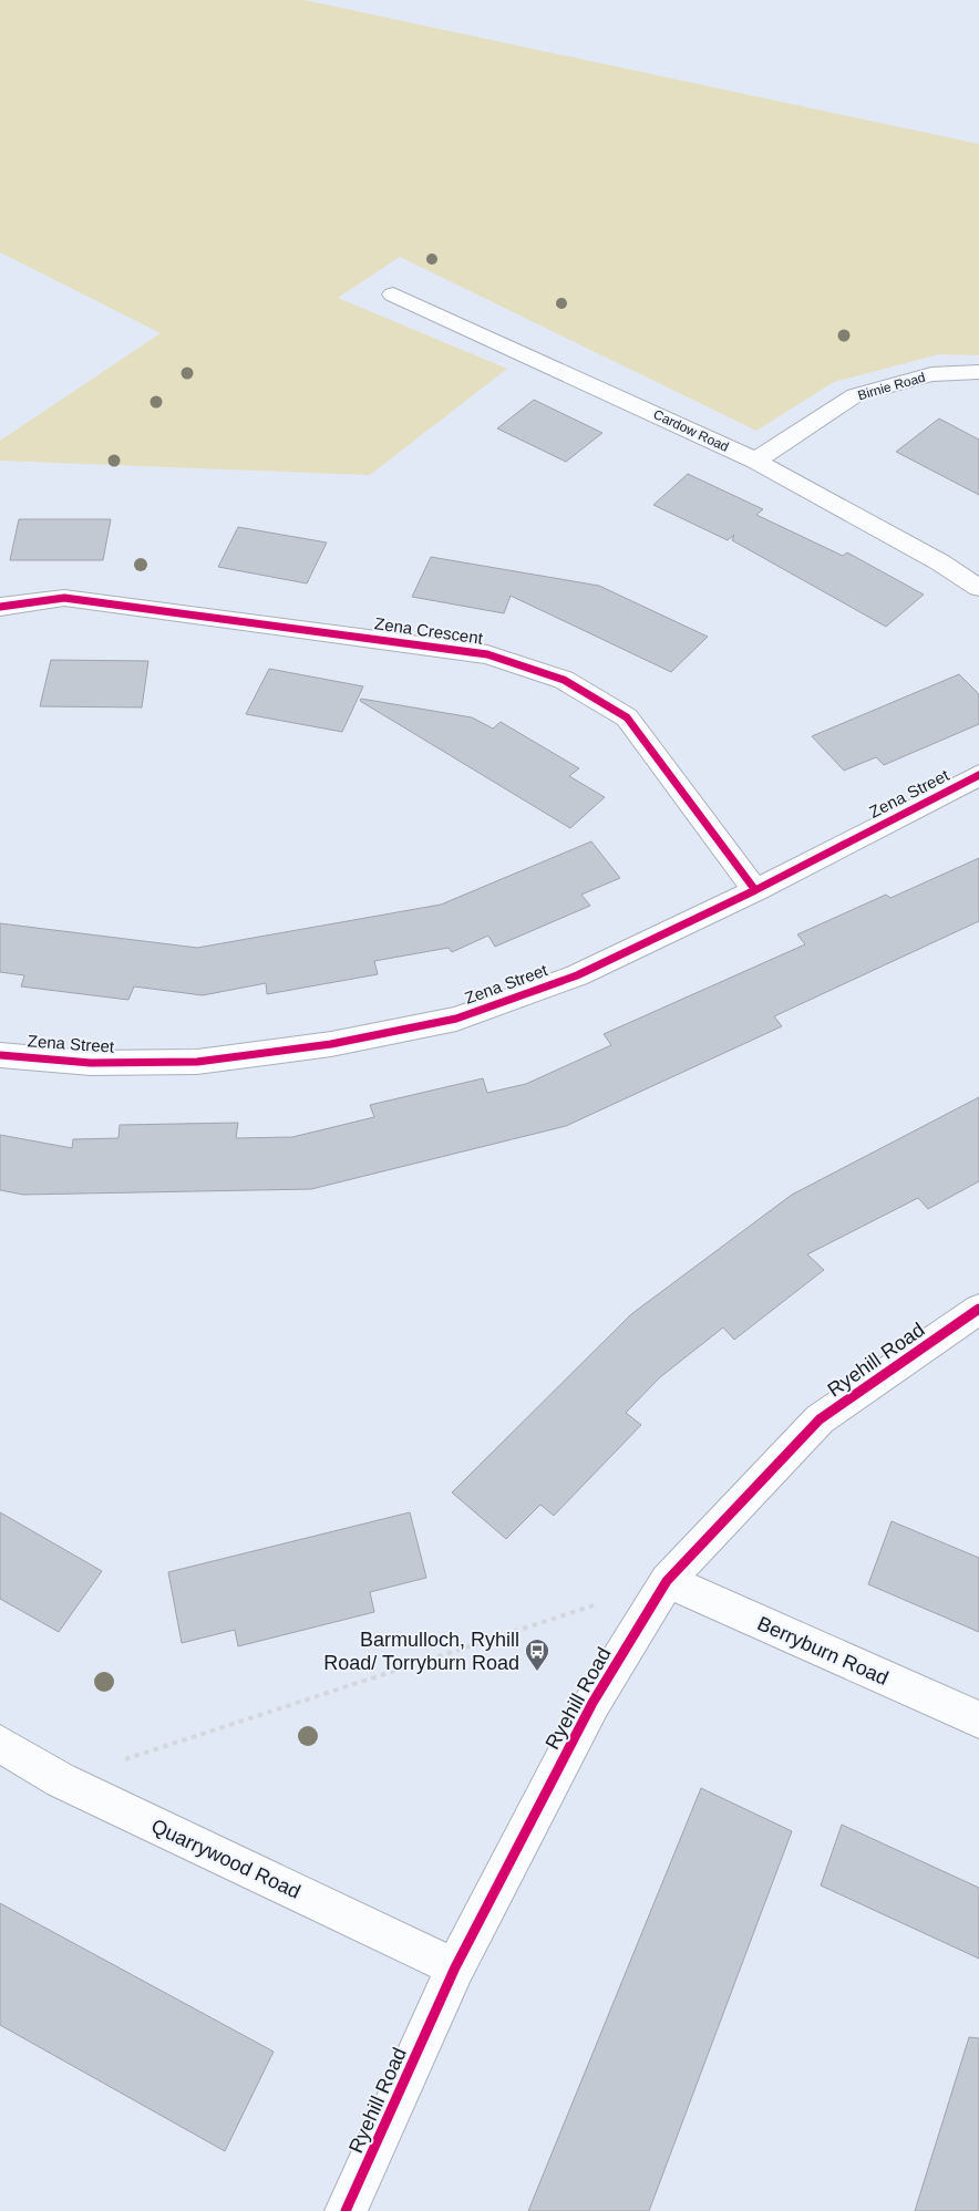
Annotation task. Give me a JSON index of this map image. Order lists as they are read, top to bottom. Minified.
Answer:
{"streets":{"street":["Birnie Road","Cardow Road","Zena Crescent","Zena Street","Ryehill Road","Berryburn Road","Quarrywood Road"]},"crossings":[["Birnie Road","Cardow Road"],["Zena Crescent","Zena Street"],["Ryehill Road","Berryburn Road"],["Ryehill Road","Quarrywood Road"]],"places":{"bus stop":["Barmulloch, Ryhill Road/ Torryburn Road"]}}
